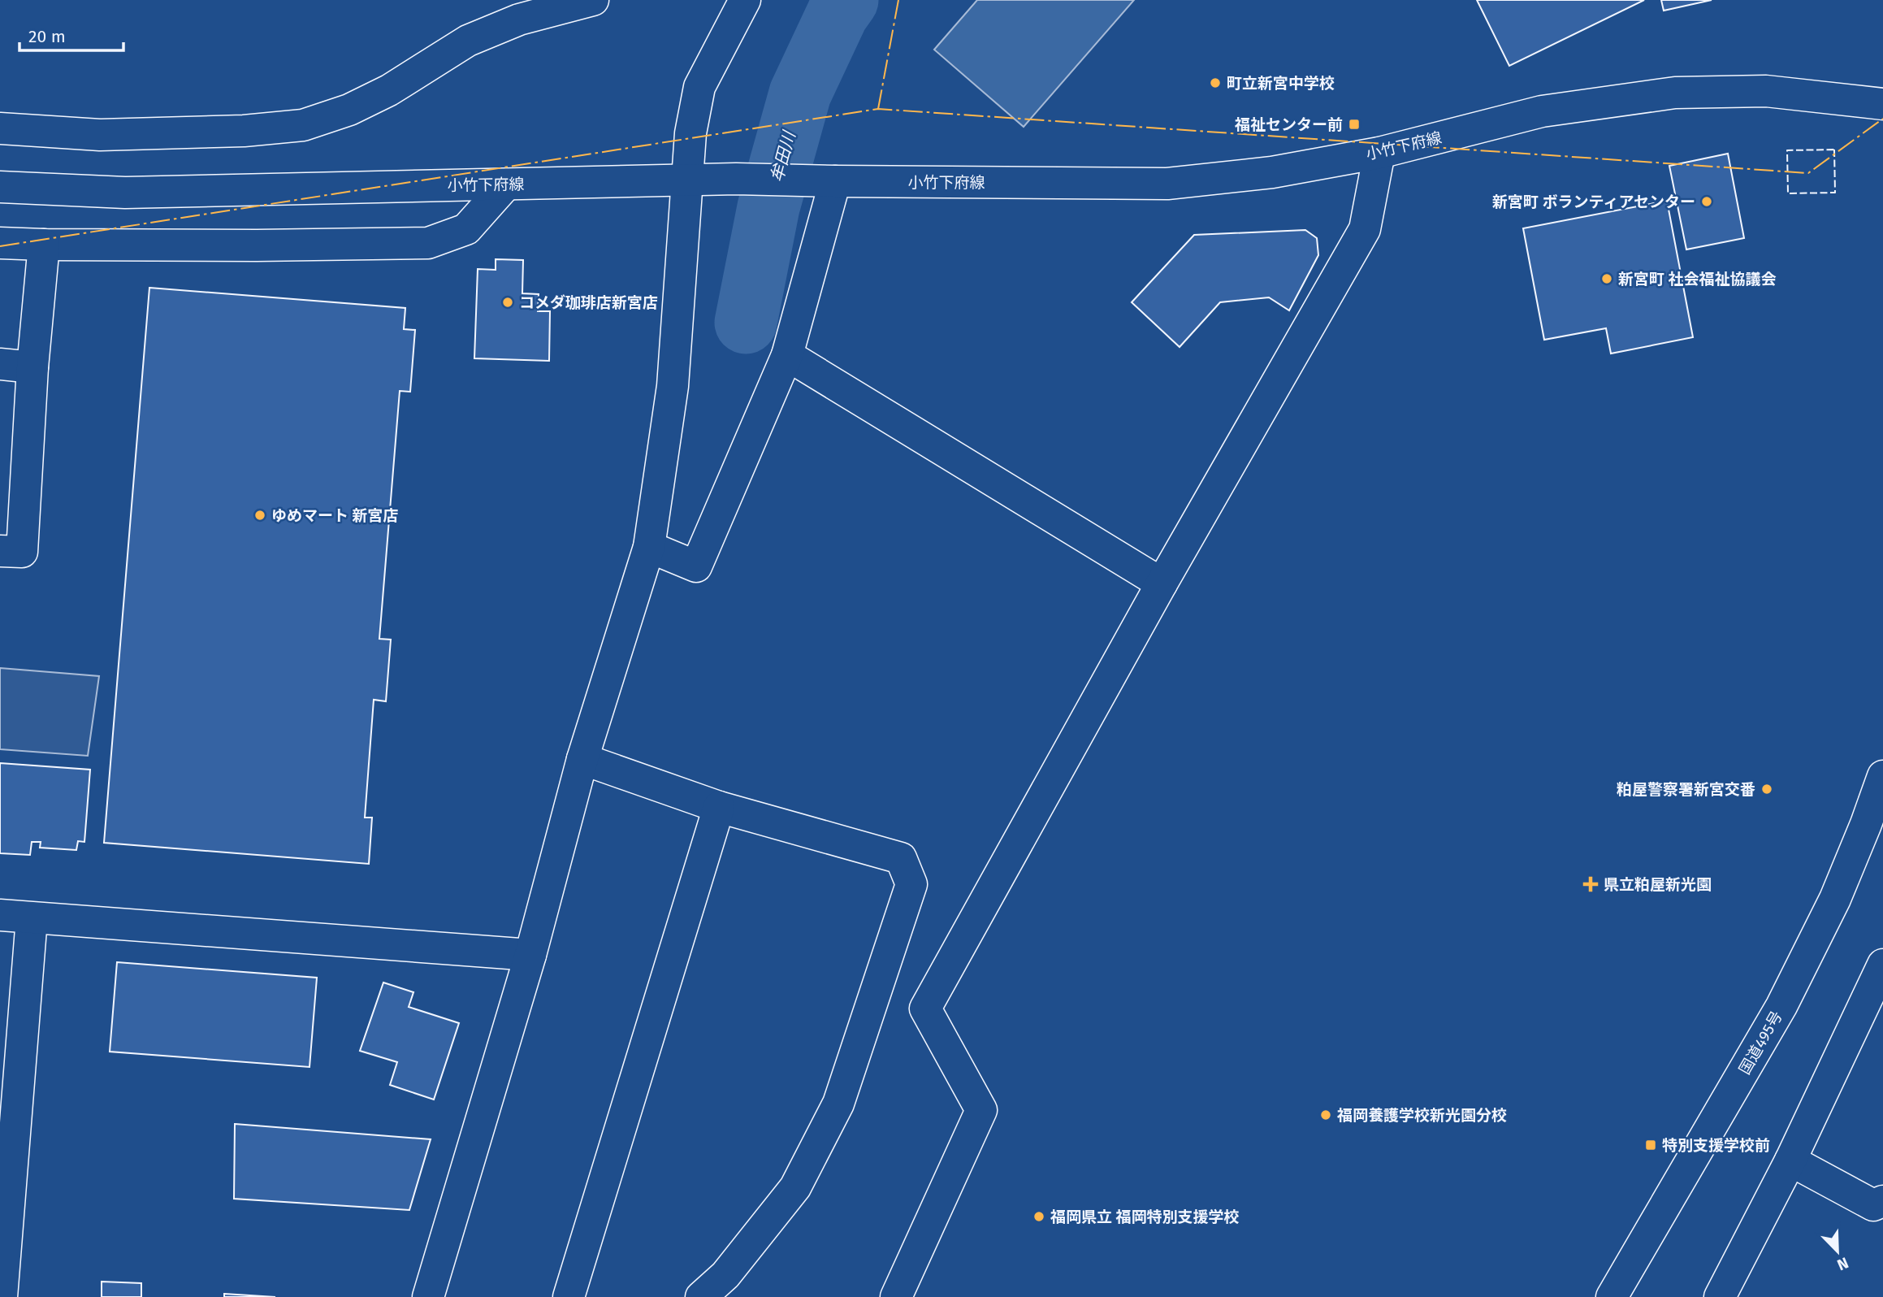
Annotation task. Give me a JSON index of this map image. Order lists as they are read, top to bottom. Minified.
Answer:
{"streets":{"main road":["小竹下府線","国道495号"]},"water":["牟田川"],"places":{"other":["町立新宮中学校","新宮町 ボランティアセンター","新宮町 社会福祉協議会","コメダ珈琲店新宮店","ゆめマート 新宮店","粕屋警察署新宮交番","福岡養護学校新光園分校","福岡県立 福岡特別支援学校"],"transit":["福祉センター前","特別支援学校前"],"health":["県立粕屋新光園"]},"scale_bar":"20 m","north":"bottom right"}
